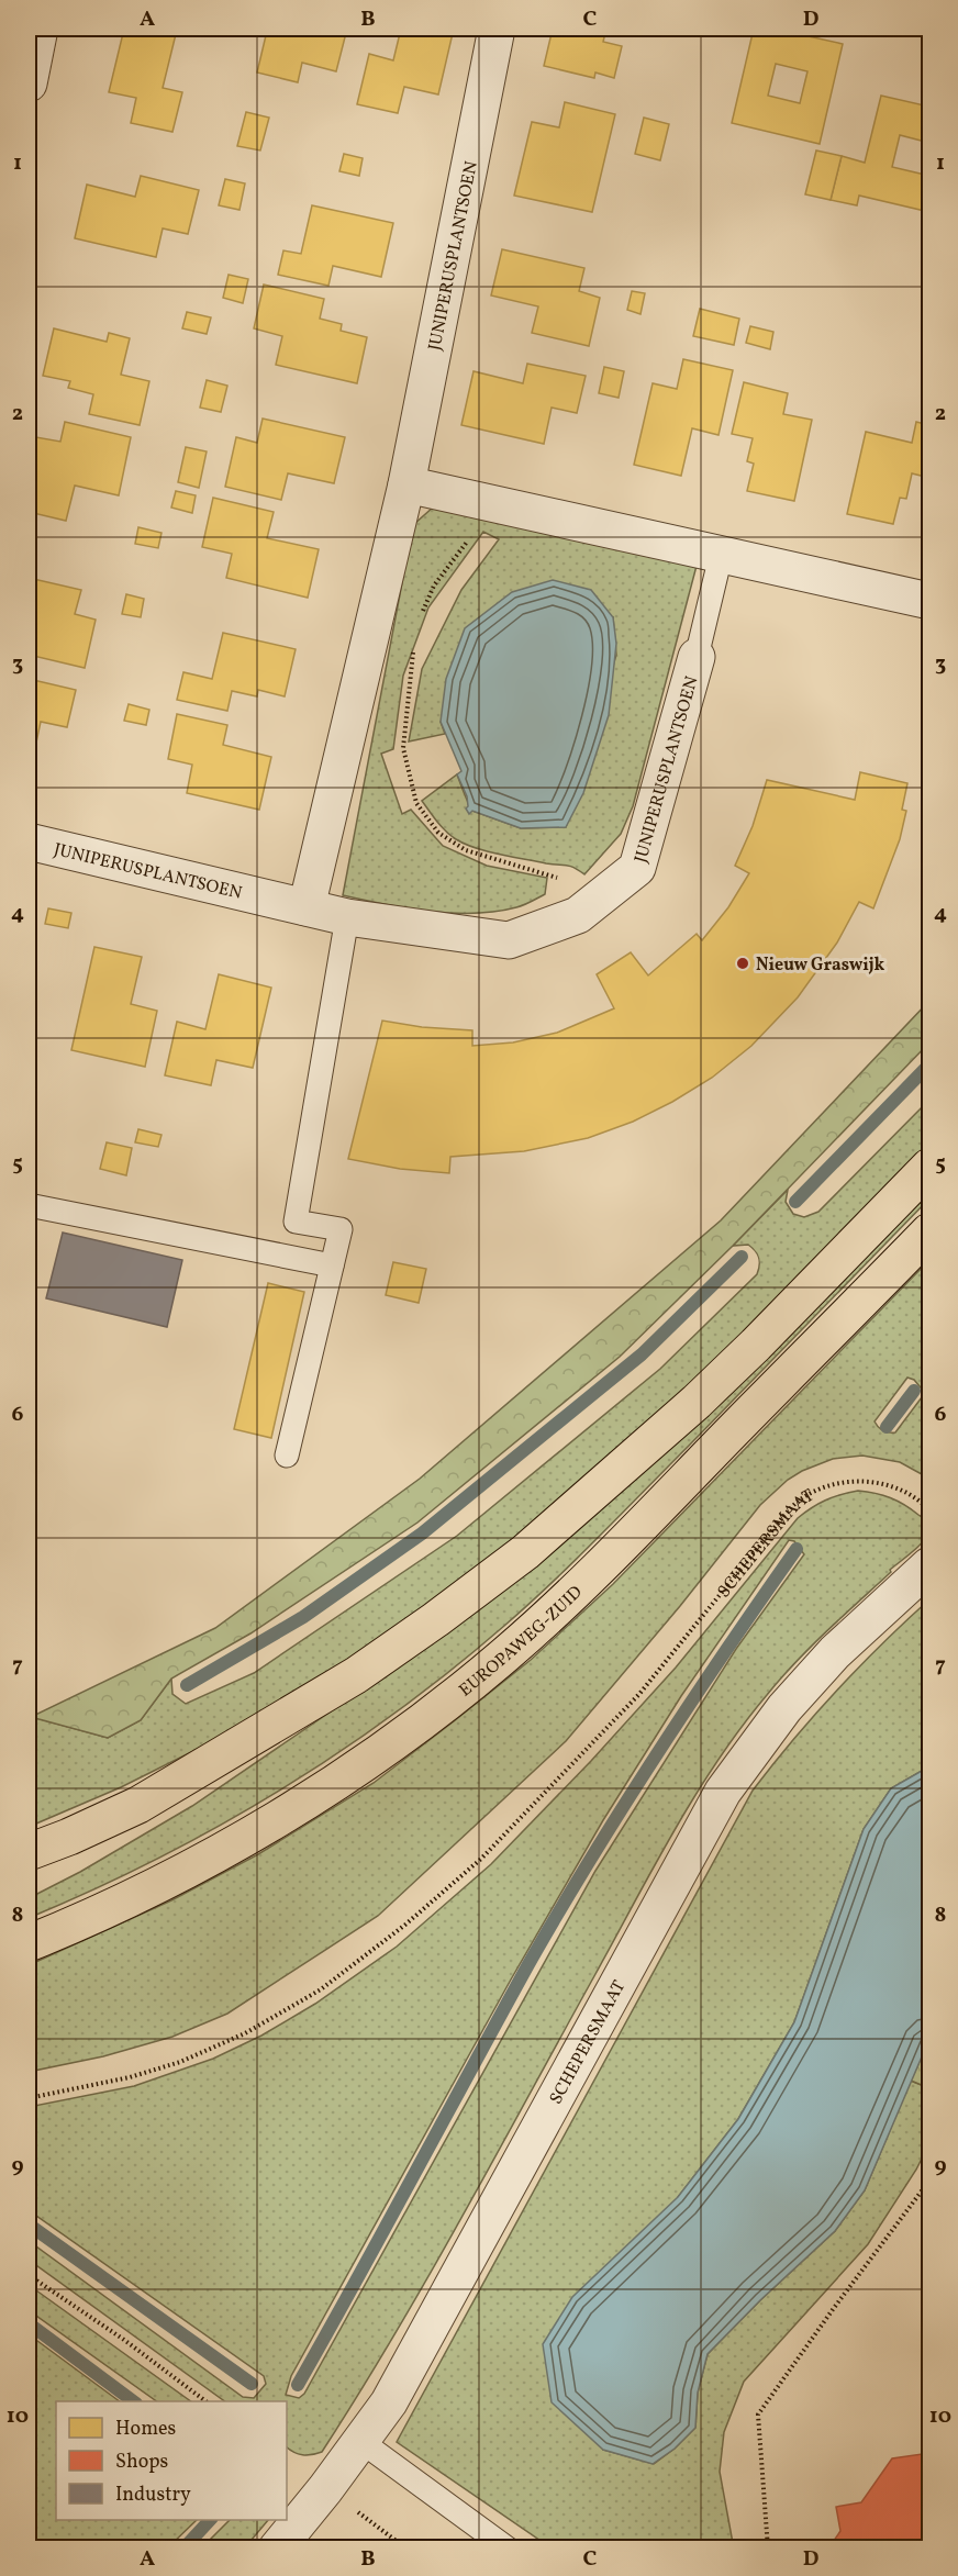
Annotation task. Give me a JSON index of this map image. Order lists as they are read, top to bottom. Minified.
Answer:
{"streets":{"main road":["EUROPAWEG-ZUID"],"street":["JUNIPERUSPLANTSOEN","SCHEPERSMAAT"]},"places":["Nieuw Graswijk"],"legend":["Homes","Shops","Industry"],"grid":{"columns":["A","B","C","D"],"rows":["1","2","3","4","5","6","7","8","9","10"]}}
